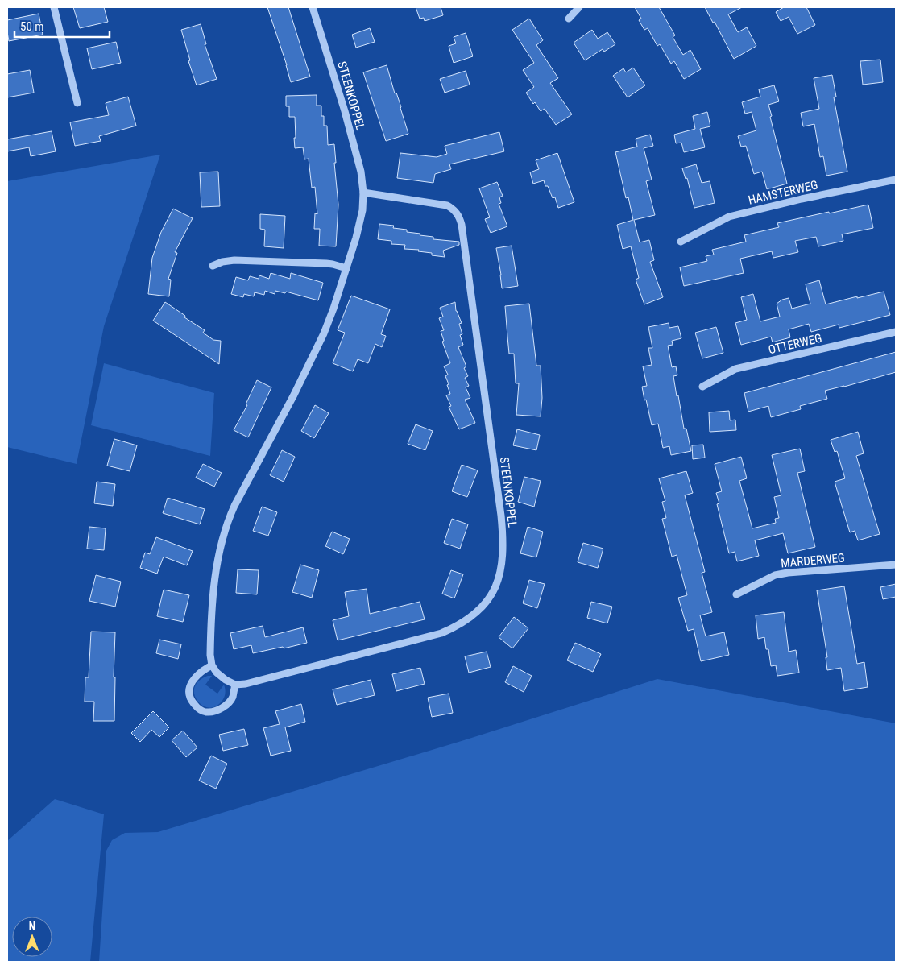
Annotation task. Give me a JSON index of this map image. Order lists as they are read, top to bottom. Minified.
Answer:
{"streets":{"street":["STEENKOPPEL","HAMSTERWEG","OTTERWEG","MARDERWEG"]},"scale_bar":"50 m","north":"top"}
